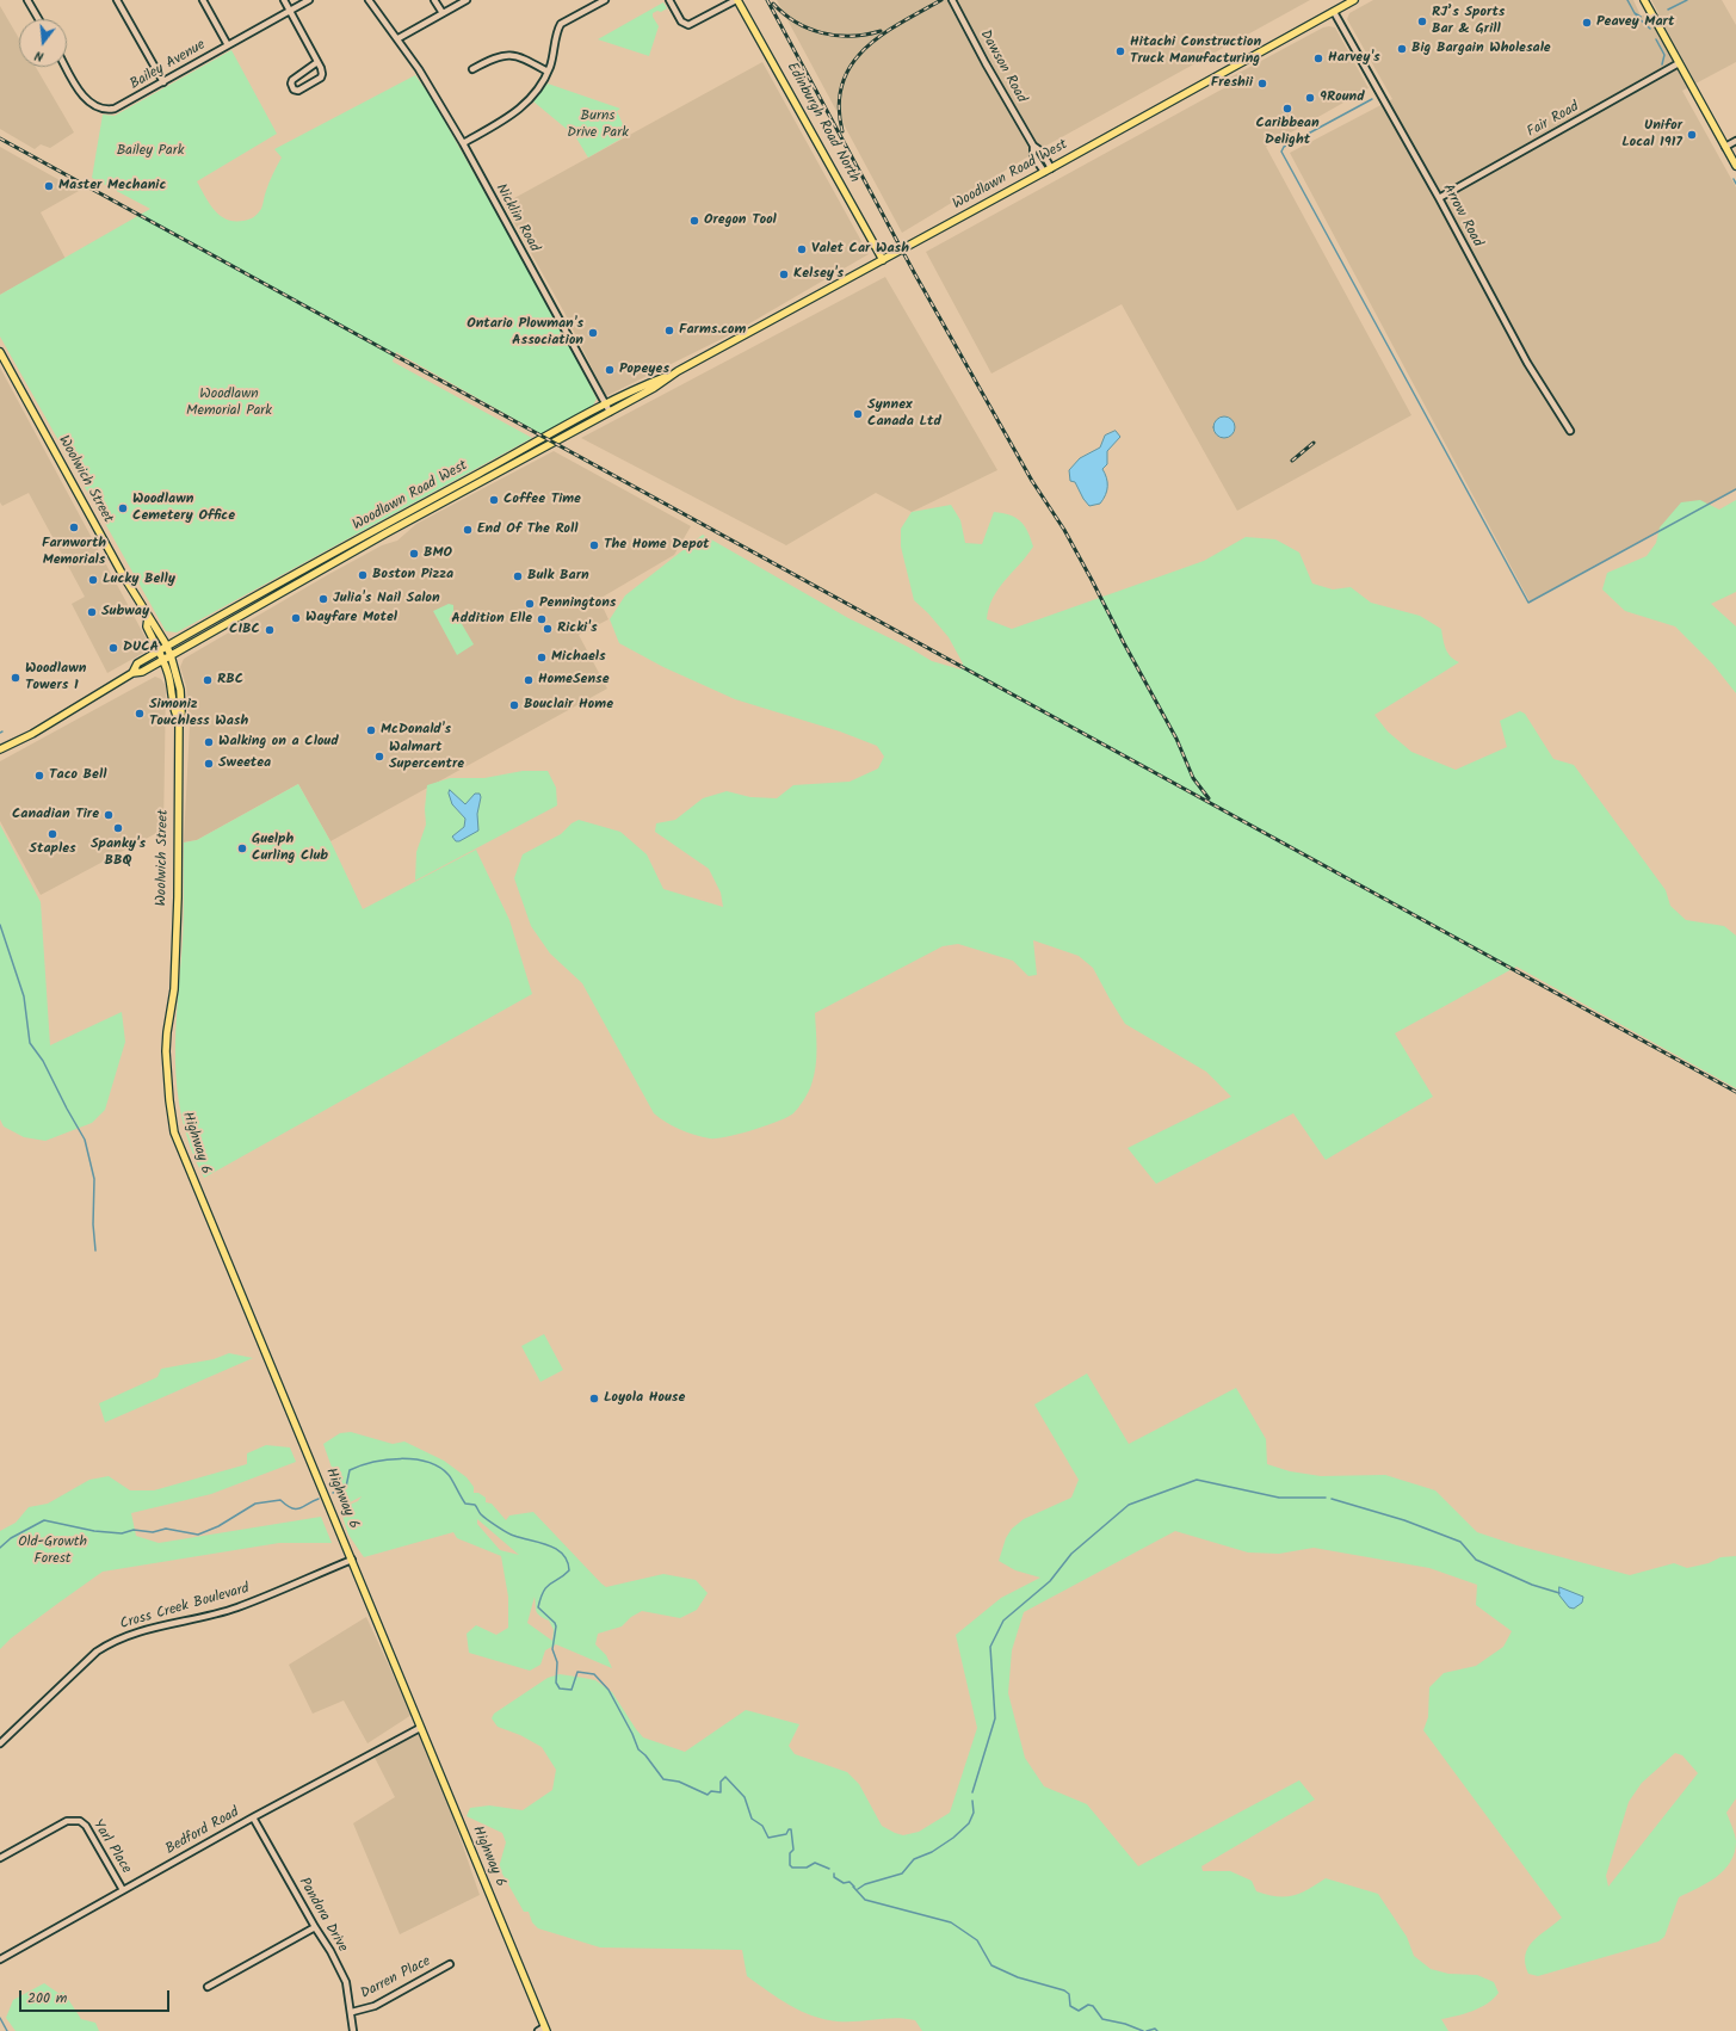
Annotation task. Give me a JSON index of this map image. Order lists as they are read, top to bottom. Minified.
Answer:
{"streets":{"main road":["Edinburgh Road North","Woodlawn Road West","Woolwich Street","Highway 6"],"street":["Bailey Avenue","Dawson Road","Fair Road","Arrow Road","Nicklin Road","Cross Creek Boulevard","Bedford Road","Yarl Place","Pandora Drive","Darren Place"]},"crossings":[["Dawson Road","Woodlawn Road West"],["Fair Road","Arrow Road"],["Edinburgh Road North","Woodlawn Road West"],["Woodlawn Road West","Arrow Road"],["Woodlawn Road West","Nicklin Road"],["Woodlawn Road West","Woolwich Street"],["Woolwich Street","Highway 6"],["Highway 6","Cross Creek Boulevard"],["Highway 6","Bedford Road"],["Bedford Road","Yarl Place"],["Bedford Road","Pandora Drive"],["Pandora Drive","Darren Place"]],"parks":["Burns Drive Park","Bailey Park","Woodlawn Memorial Park","Old-Growth Forest"],"places":["RJ’s Sports Bar & Grill","Peavey Mart","Big Bargain Wholesale","Hitachi Construction Truck Manufacturing","Harvey's","Freshii","9Round","Caribbean Delight","Unifor Local 1917","Master Mechanic","Oregon Tool","Valet Car Wash","Kelsey's","Farms.com","Ontario Plowman's Association","Popeyes","Synnex Canada Ltd","Coffee Time","Woodlawn Cemetery Office","Farnworth Memorials","End Of The Roll","The Home Depot","BMO","Boston Pizza","Bulk Barn","Lucky Belly","Julia's Nail Salon","Penningtons","Subway","Wayfare Motel","Addition Elle","Ricki's","CIBC","DUCA","Michaels","Woodlawn Towers 1","RBC","HomeSense","Bouclair Home","Simoniz Touchless Wash","McDonald's","Walking on a Cloud","Walmart Supercentre","Sweetea","Taco Bell","Canadian Tire","Spanky's BBQ","Staples","Guelph Curling Club","Loyola House"],"scale_bar":"200 m","north":"bottom"}
